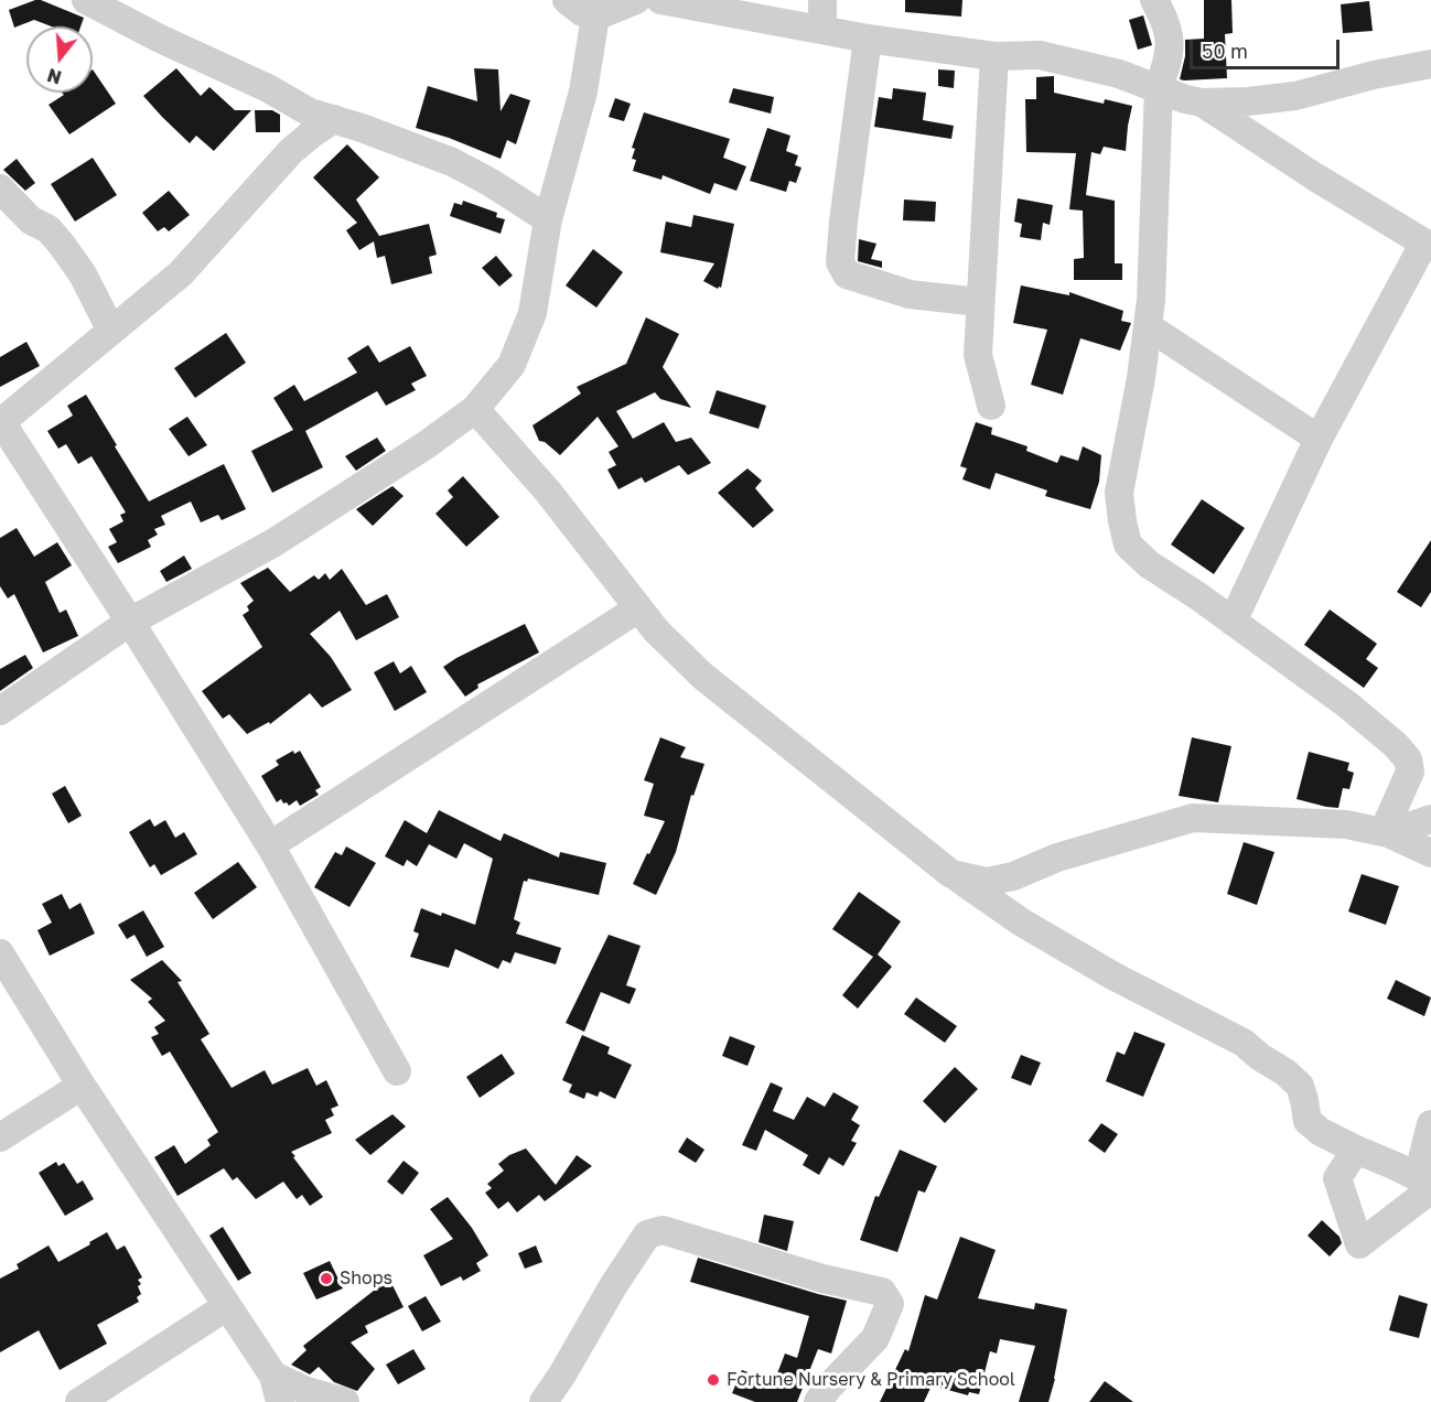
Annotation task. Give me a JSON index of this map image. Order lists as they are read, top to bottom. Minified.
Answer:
{"places":["Shops","Fortune Nursery & Primary School"],"scale_bar":"50 m","north":"bottom"}
